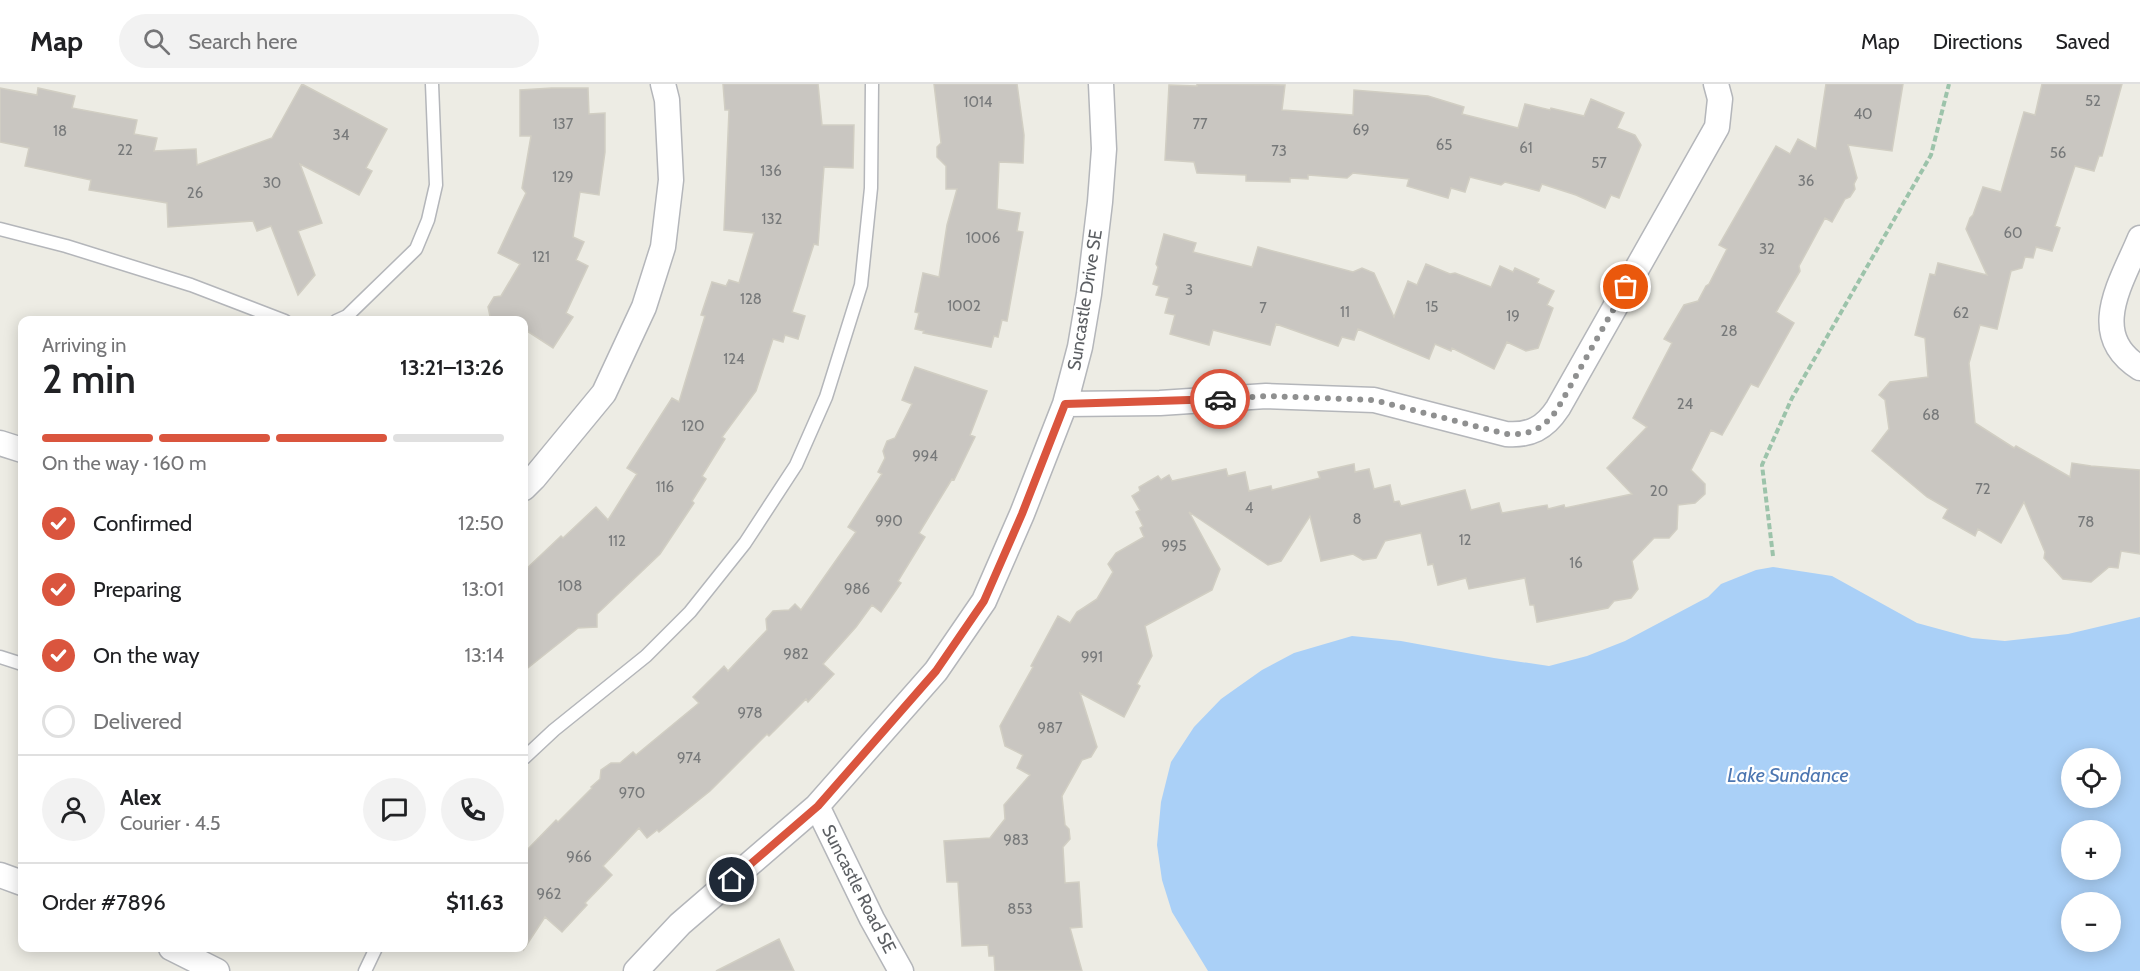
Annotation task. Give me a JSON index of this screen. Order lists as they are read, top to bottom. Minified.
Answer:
{"streets":{"street":["Suncastle Drive SE","Suncastle Road SE"]},"crossings":[["Suncastle Drive SE","Suncastle Road SE"]],"water":["Lake Sundance"],"house_numbers":["52","1014","40","137","77","69","18","34","65","61","22","73","56","57","136","129","36","30","26","132","60","1006","32","121","3","128","1002","15","7","11","62","19","28","124","24","68","120","994","116","72","20","4","8","990","78","12","112","995","16","108","986","982","991","978","987","974","970","983","966","962","853"],"page":{"header":"Map","search":"Search here","nav":["Map","Directions","Saved"],"heading":["2 min","Arriving in","13:21–13:26"],"panel":["Alex","Courier · 4.5","Order #7896","$11.63"],"bar":"On the way · 160 m","list":[["Confirmed","12:50"],["Preparing","13:01"],["On the way","13:14"],"Delivered"],"map_buttons":["+","−"]}}
